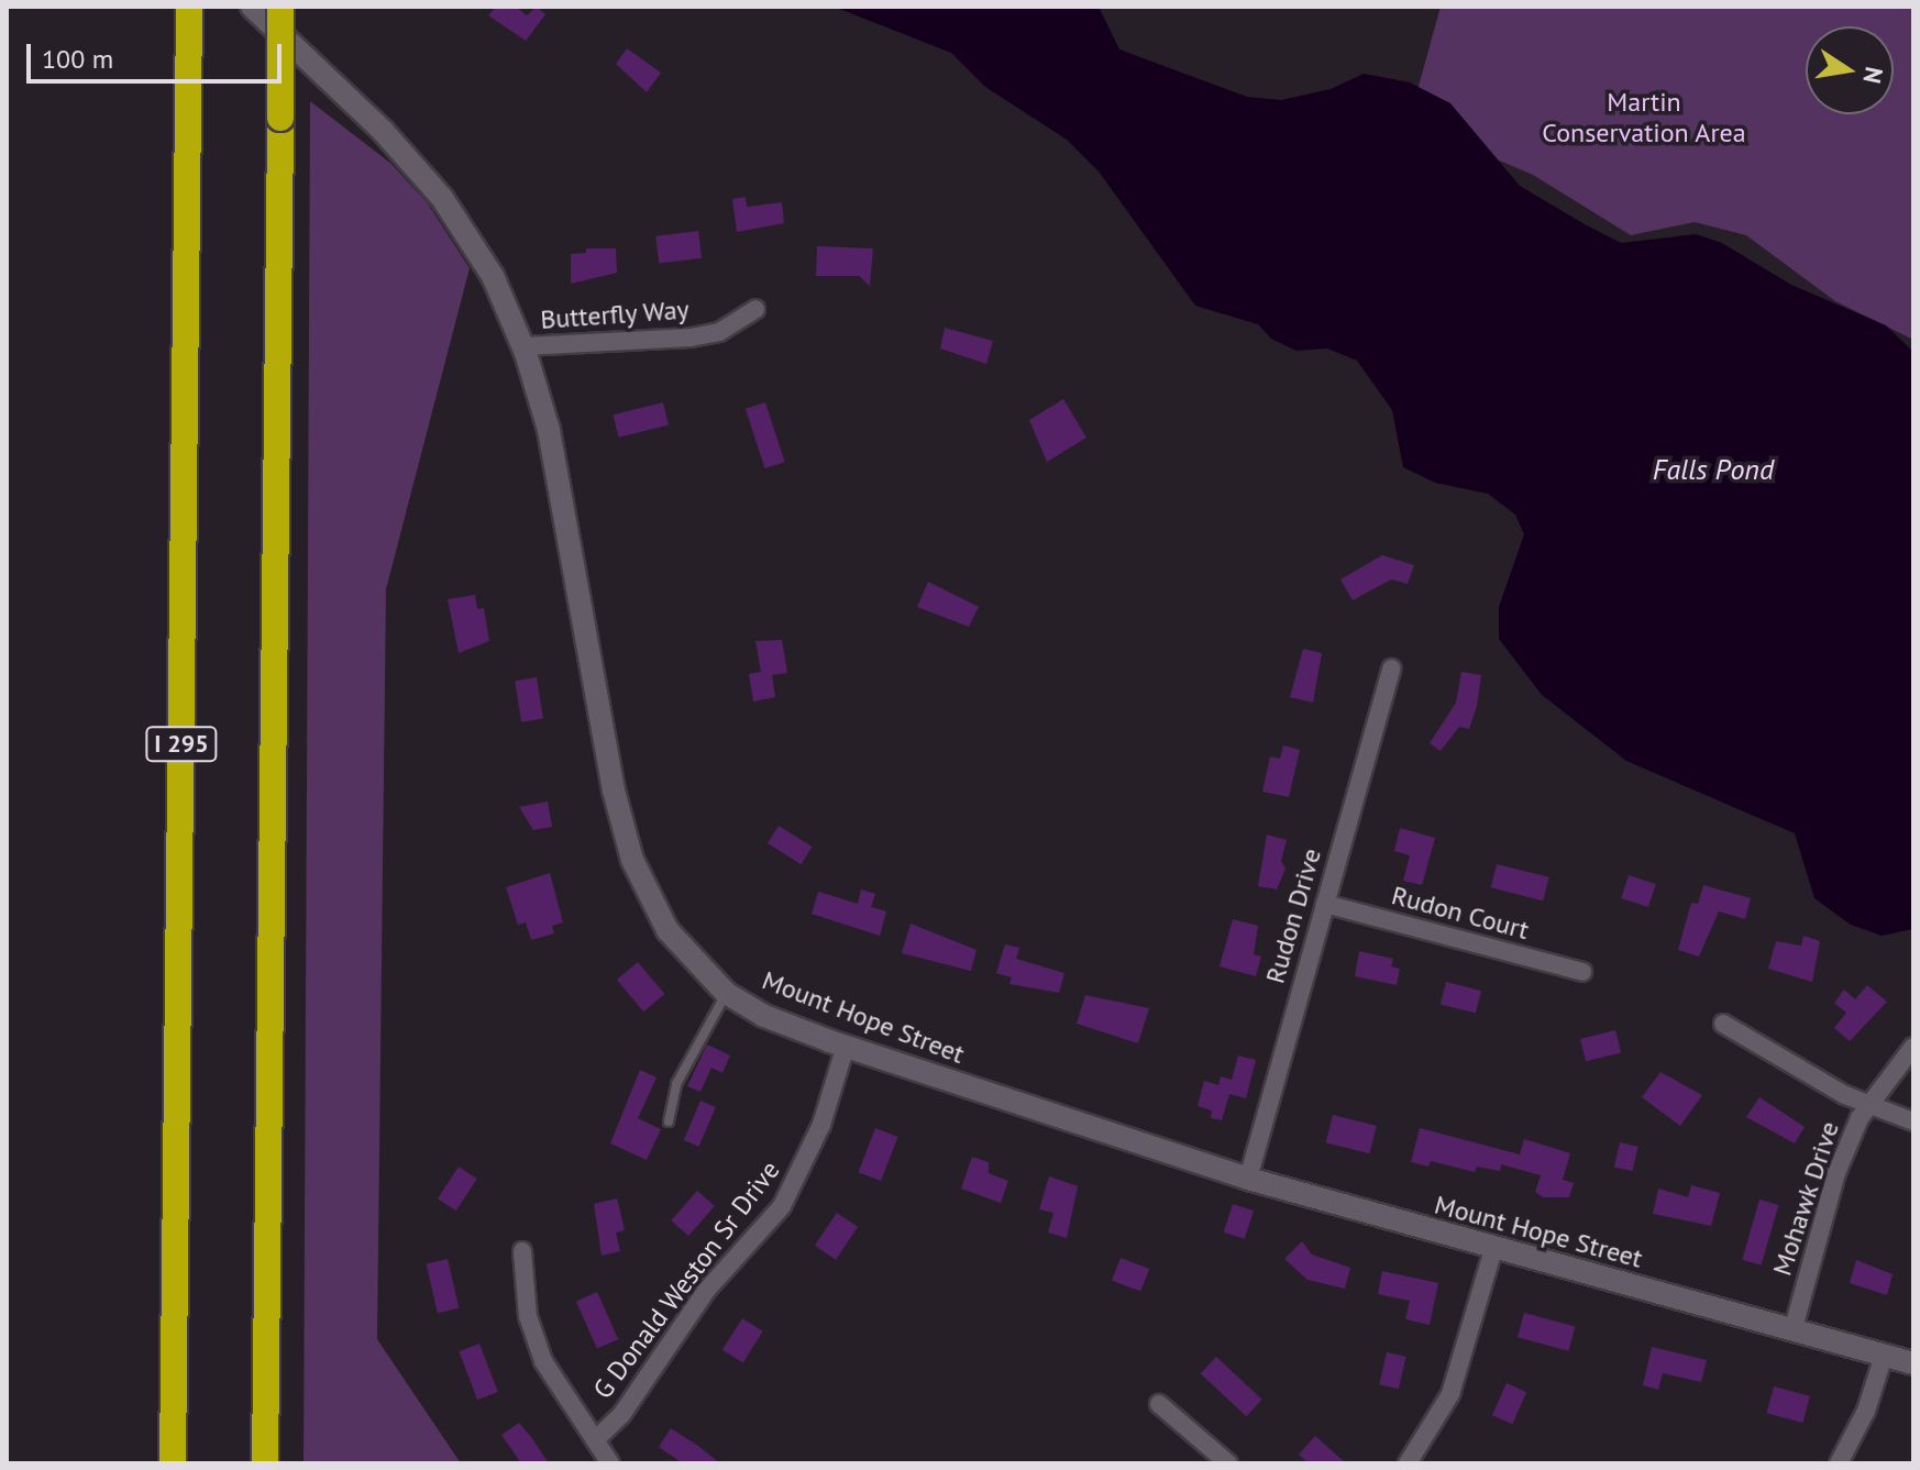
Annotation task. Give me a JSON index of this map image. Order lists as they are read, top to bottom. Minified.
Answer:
{"streets":{"highway":["I 295"],"street":["Butterfly Way","Rudon Court","Rudon Drive","Mount Hope Street","Mohawk Drive","G Donald Weston Sr Drive"]},"crossings":[["Butterfly Way","Mount Hope Street"],["Rudon Court","Rudon Drive"],["Rudon Drive","Mount Hope Street"],["Mount Hope Street","Mohawk Drive"],["Mount Hope Street","G Donald Weston Sr Drive"]],"water":["Falls Pond"],"parks":["Martin Conservation Area"],"scale_bar":"100 m","north":"right"}
